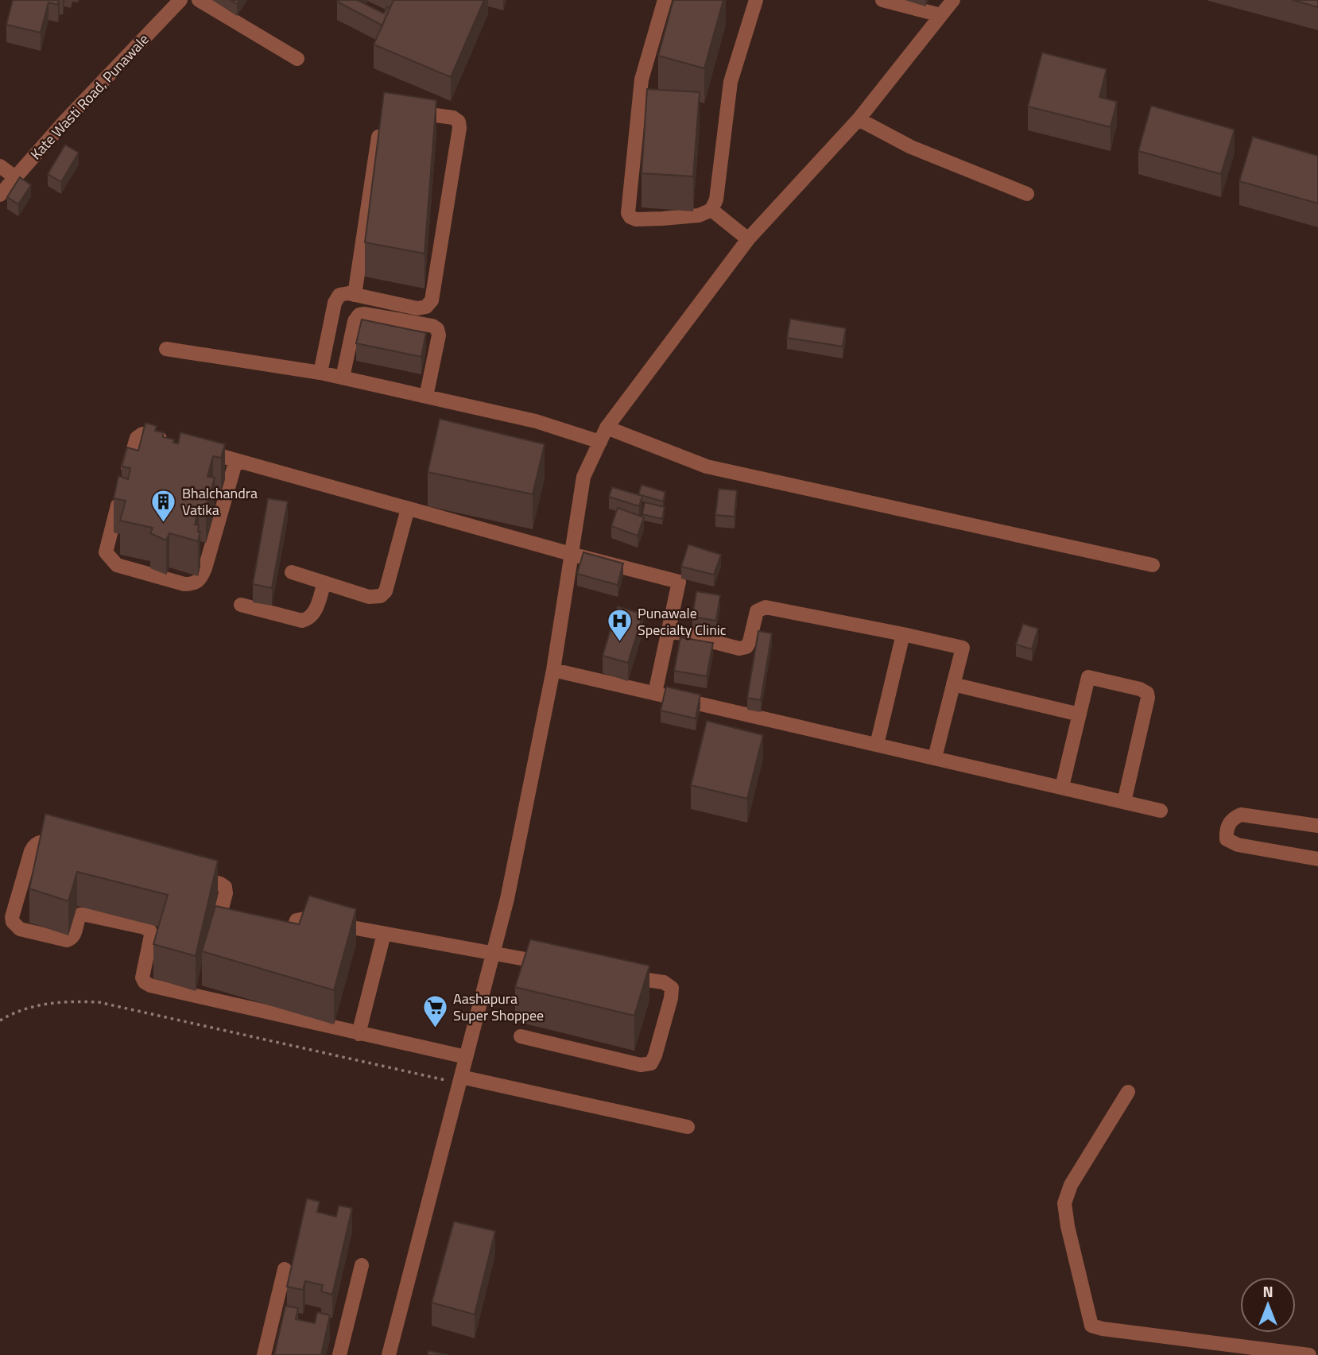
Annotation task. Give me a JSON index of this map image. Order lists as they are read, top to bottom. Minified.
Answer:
{"streets":{"street":["Kate Wasti Road, Punawale"]},"places":{"building":["Bhalchandra Vatika"],"hospital":["Punawale Specialty Clinic"],"supermarket":["Aashapura Super Shoppee"]},"north":"top"}
